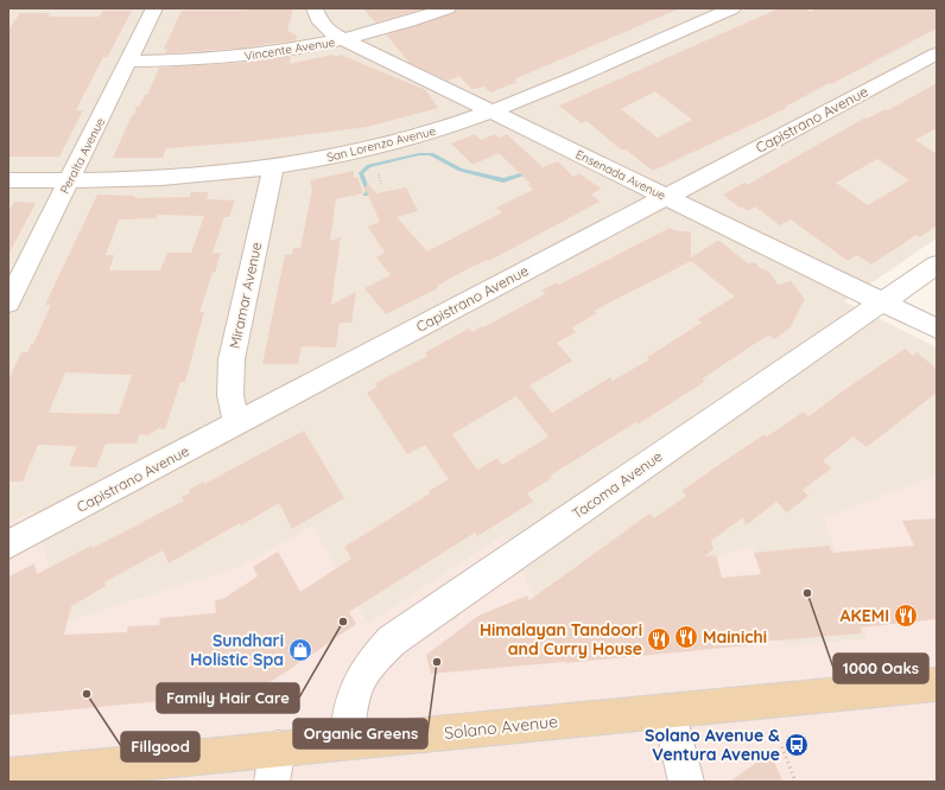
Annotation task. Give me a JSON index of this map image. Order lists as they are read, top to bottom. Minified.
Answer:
{"streets":{"main road":["Solano Avenue"],"street":["Vincente Avenue","Capistrano Avenue","San Lorenzo Avenue","Peralta Avenue","Ensenada Avenue","Miramar Avenue","Tacoma Avenue"]},"crossings":[["Vincente Avenue","Peralta Avenue"],["Vincente Avenue","Ensenada Avenue"],["Capistrano Avenue","Ensenada Avenue"],["Capistrano Avenue","Miramar Avenue"],["San Lorenzo Avenue","Peralta Avenue"],["San Lorenzo Avenue","Ensenada Avenue"],["San Lorenzo Avenue","Miramar Avenue"],["Ensenada Avenue","Tacoma Avenue"],["Tacoma Avenue","Solano Avenue"]],"places":{"other":["1000 Oaks","Family Hair Care","Organic Greens","Fillgood"],"restaurant":["AKEMI","Mainichi","Himalayan Tandoori and Curry House"],"shop":["Sundhari Holistic Spa"],"bus stop":["Solano Avenue & Ventura Avenue"]}}
